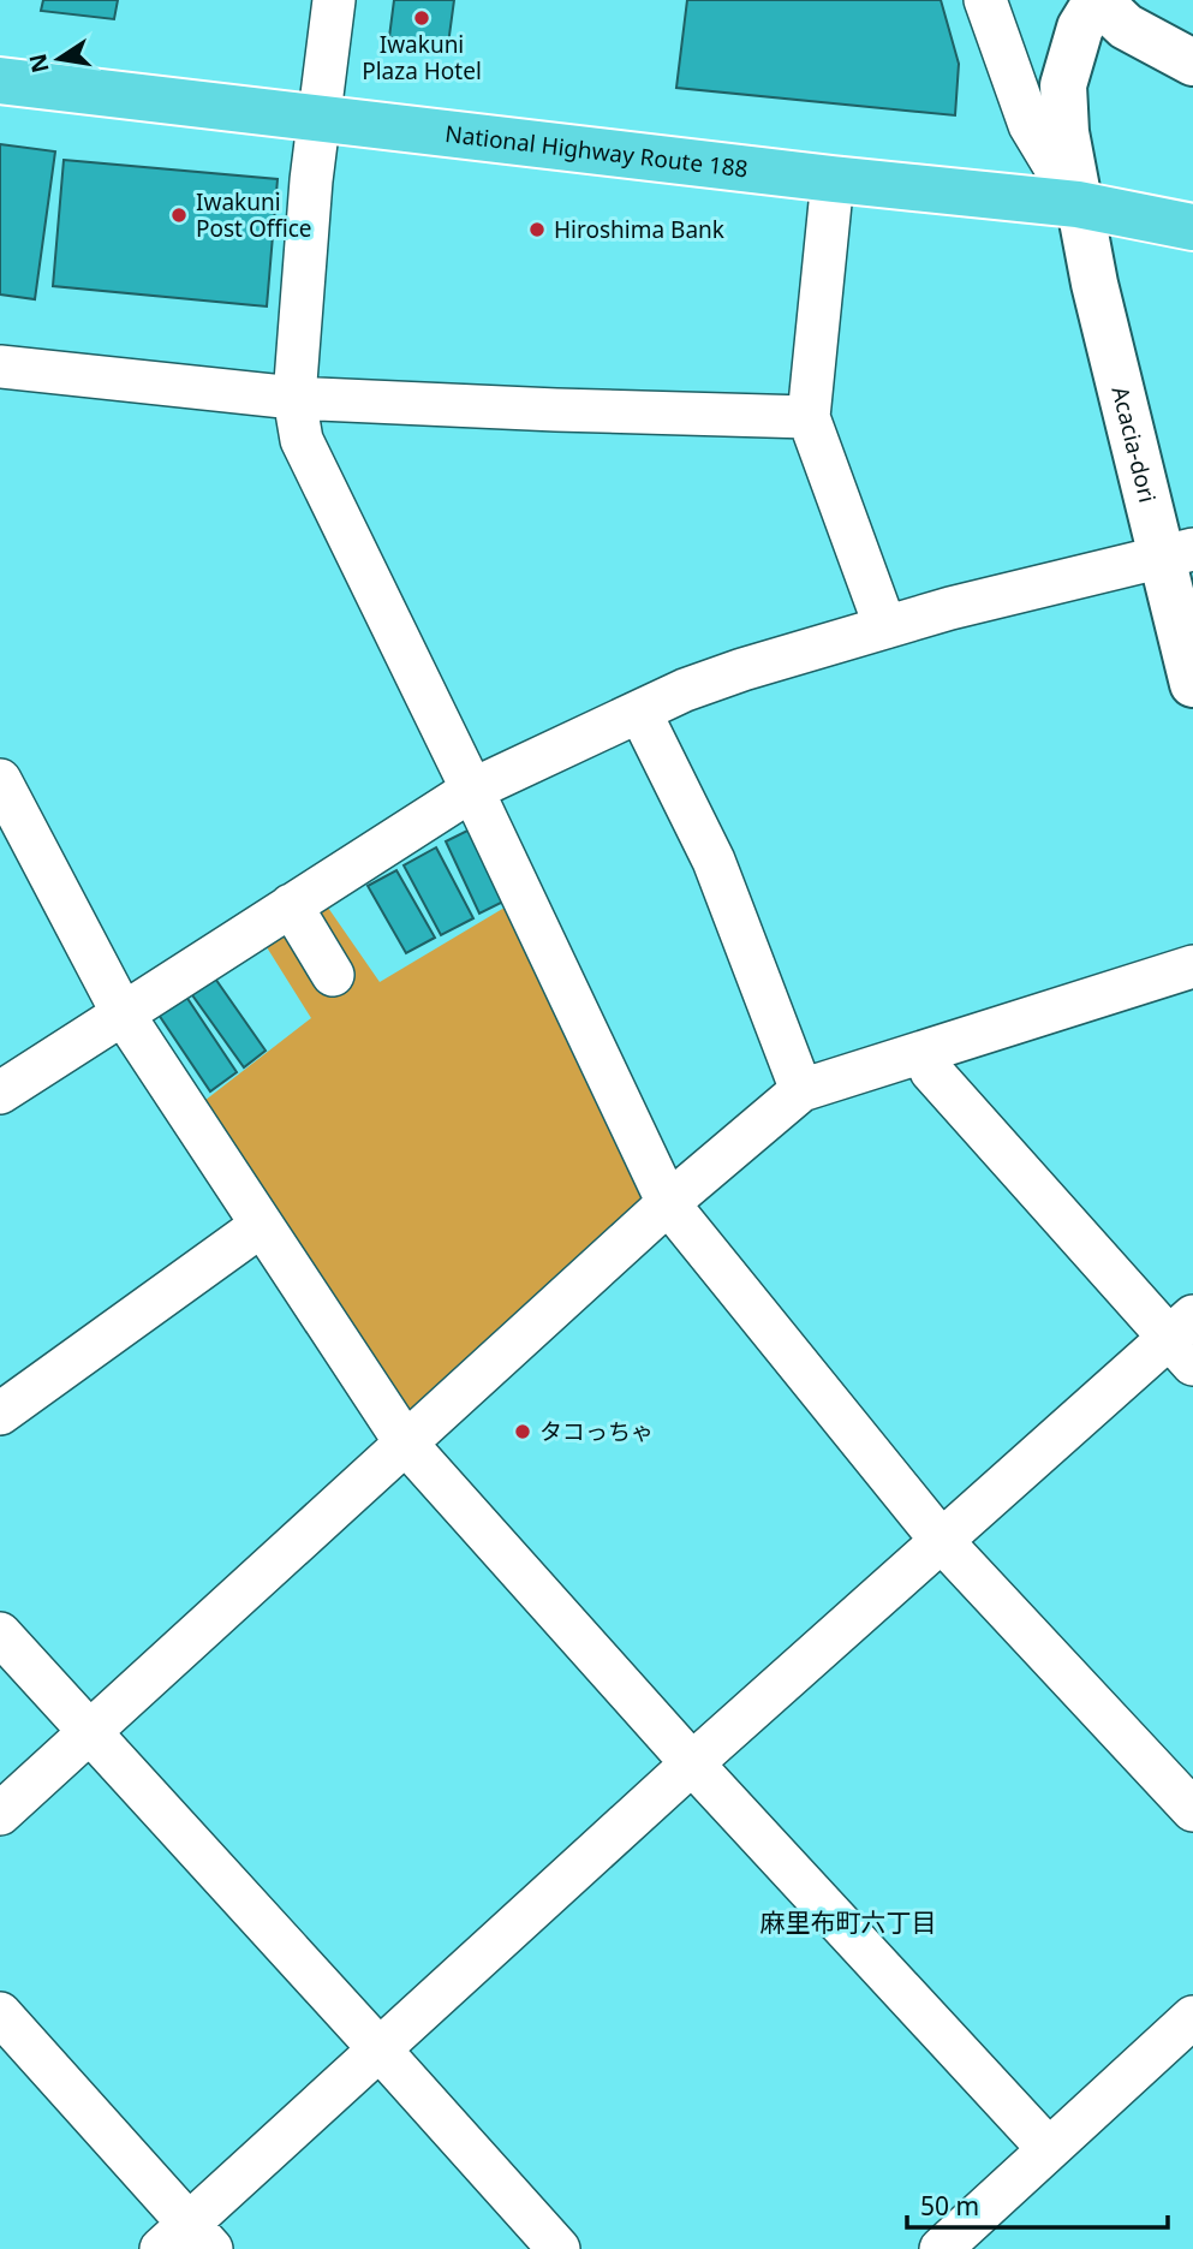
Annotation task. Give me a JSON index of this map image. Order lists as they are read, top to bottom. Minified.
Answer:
{"streets":{"highway":["National Highway Route 188"],"street":["Acacia-dori"]},"crossings":[["National Highway Route 188","Acacia-dori"]],"districts":["麻里布町六丁目"],"places":["Iwakuni Plaza Hotel","Iwakuni Post Office","Hiroshima Bank","タコっちゃ"],"scale_bar":"50 m","north":"left"}
